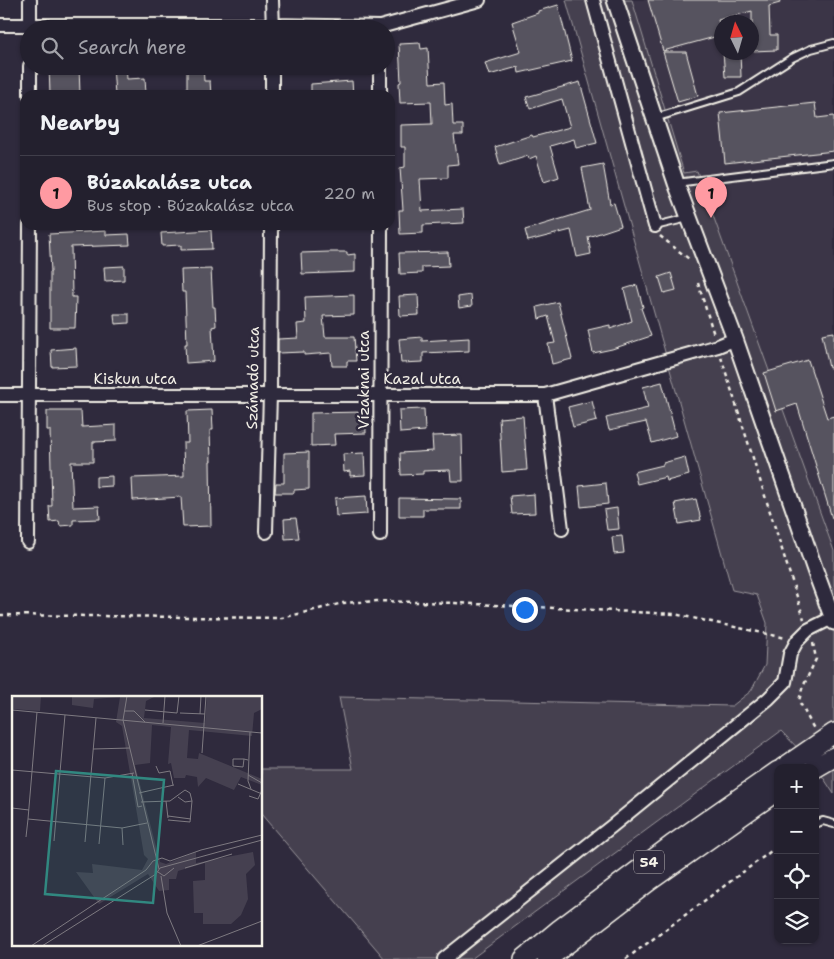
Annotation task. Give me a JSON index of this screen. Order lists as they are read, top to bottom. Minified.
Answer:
{"streets":{"main road":["54"],"street":["Számadó utca","Kiskun utca","Kazal utca","Vízaknai utca"]},"crossings":[["Számadó utca","Kiskun utca"],["Számadó utca","Kazal utca"],["Kiskun utca","Kazal utca"],["Kazal utca","Vízaknai utca"]],"north":"top","page":{"search":"Search here","heading":"Nearby","list":[{"mark":"1","name":"Búzakalász utca","note":"Bus stop · Búzakalász utca","value":"220 m"}],"pins":"1","map_buttons":["+","−"]}}
